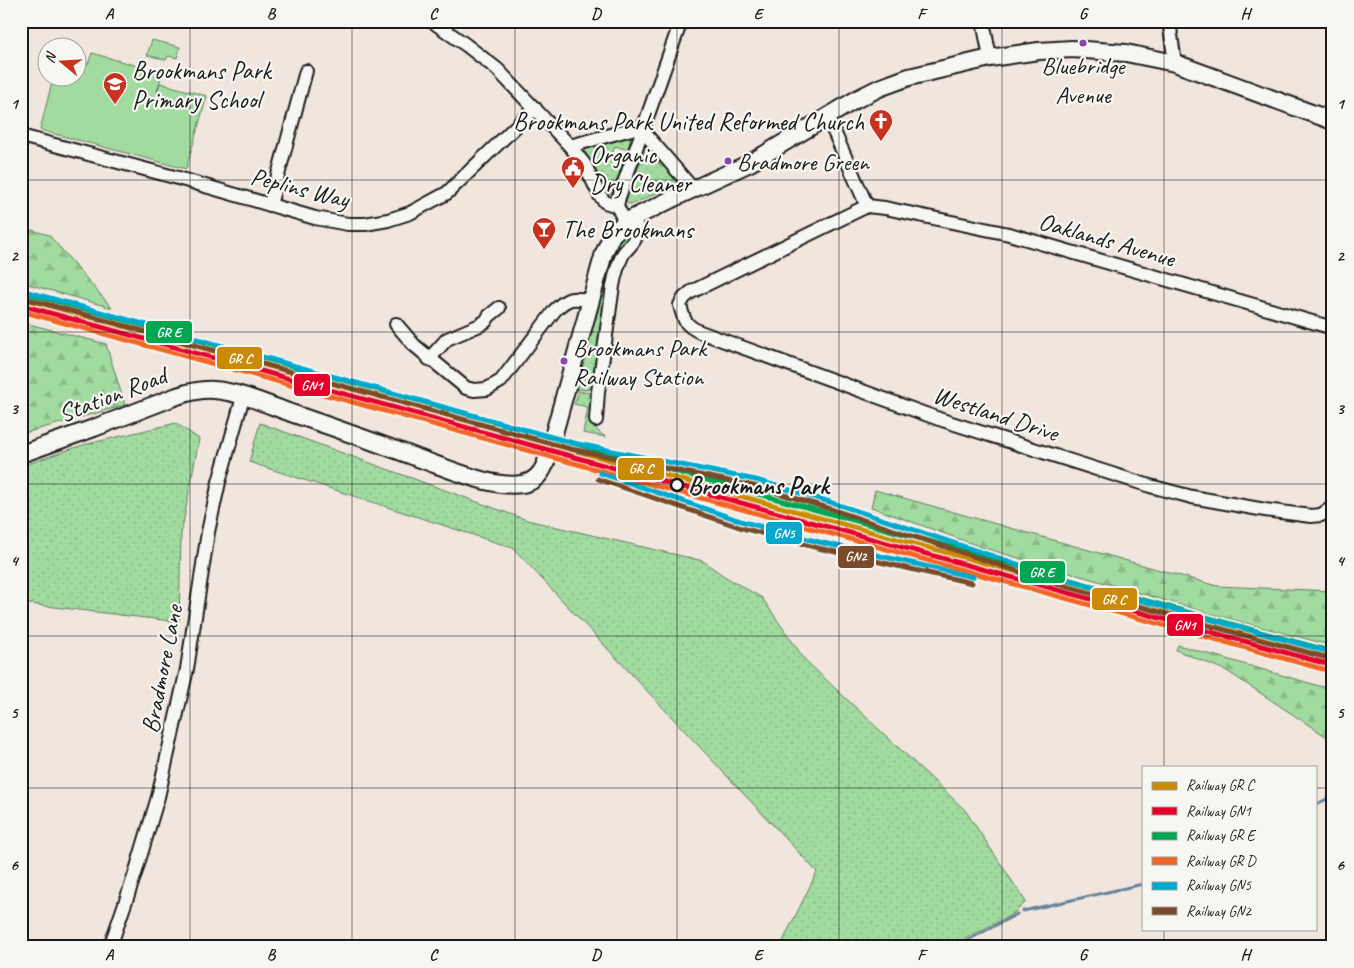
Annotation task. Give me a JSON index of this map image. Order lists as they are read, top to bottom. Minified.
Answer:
{"streets":{"street":["Peplins Way","Oaklands Avenue","Station Road","Westland Drive","Bradmore Lane"]},"crossings":[["Oaklands Avenue","Westland Drive"],["Station Road","Bradmore Lane"]],"places":{"other":["Bluebridge Avenue","Bradmore Green","Brookmans Park Railway Station","Brookmans Park"],"school or university":["Brookmans Park Primary School"],"church":["Brookmans Park United Reformed Church"],"public building":["Organic Dry Cleaner"],"bar":["The Brookmans"]},"lines":["rail line GN5","rail line GN2","rail line GN1"],"legend":["Railway GR C","Railway GN1","Railway GR E","Railway GR D","Railway GN5","Railway GN2"],"north":"left","grid":{"columns":["A","B","C","D","E","F","G","H"],"rows":["1","2","3","4","5","6"]}}
